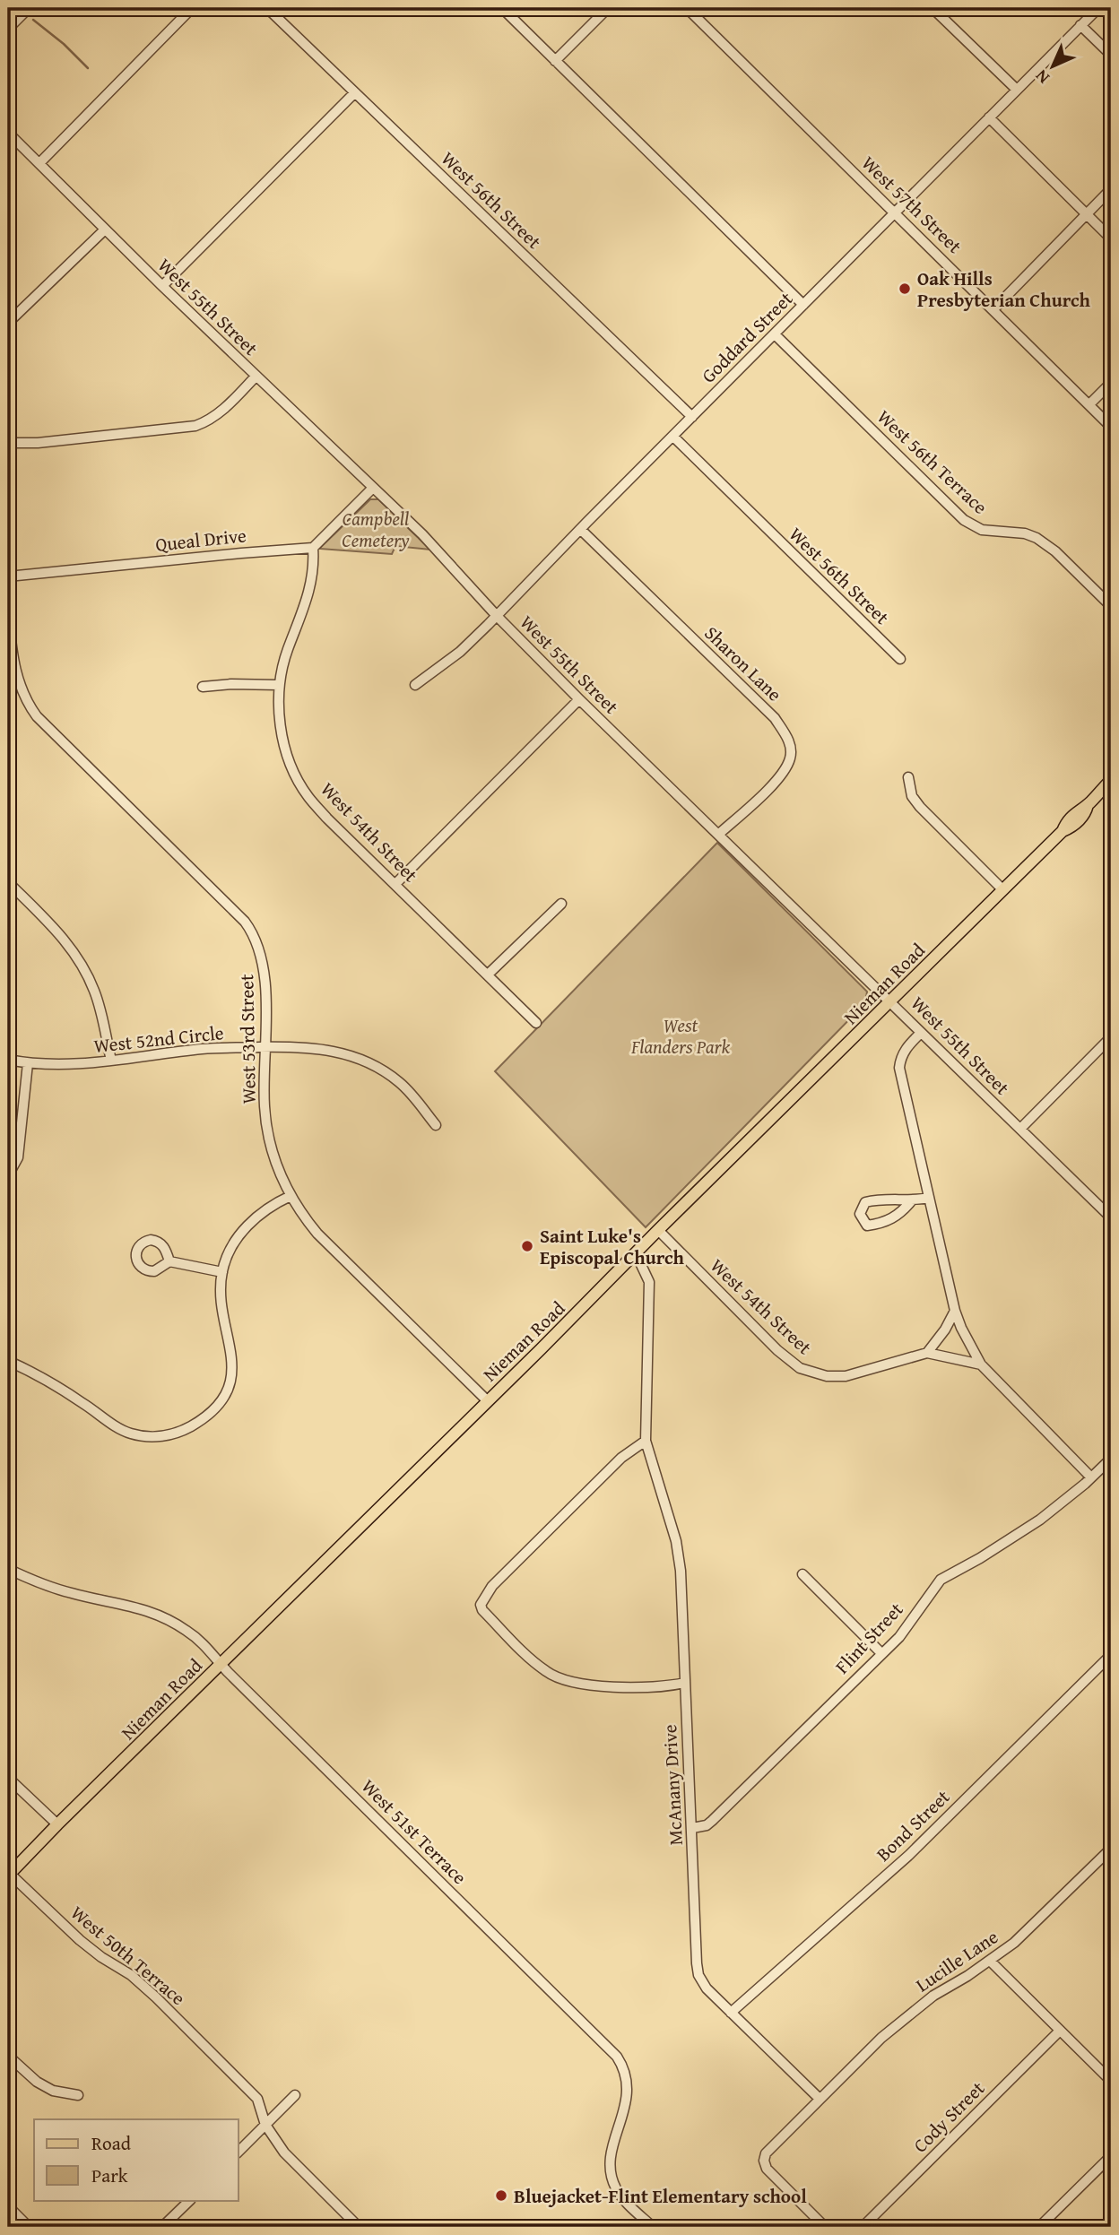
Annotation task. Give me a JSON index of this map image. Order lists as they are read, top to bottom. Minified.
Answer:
{"streets":{"main road":["Nieman Road"],"street":["West 56th Street","West 57th Street","West 55th Street","Goddard Street","West 56th Terrace","Queal Drive","Sharon Lane","West 54th Street","West 52nd Circle","West 53rd Street","Flint Street","McAnany Drive","Bond Street","West 51st Terrace","West 50th Terrace","Lucille Lane","Cody Street"]},"crossings":[["West 56th Street","Goddard Street"],["West 57th Street","Goddard Street"],["West 55th Street","Goddard Street"],["West 55th Street","Sharon Lane"],["West 55th Street","Nieman Road"],["Goddard Street","West 56th Terrace"],["Goddard Street","Sharon Lane"],["Queal Drive","West 54th Street"],["West 54th Street","Nieman Road"],["Nieman Road","West 53rd Street"],["Nieman Road","McAnany Drive"],["Nieman Road","West 51st Terrace"],["Nieman Road","West 50th Terrace"],["West 52nd Circle","West 53rd Street"],["Flint Street","McAnany Drive"],["McAnany Drive","Bond Street"],["McAnany Drive","Lucille Lane"]],"parks":["Campbell Cemetery","West Flanders Park"],"places":["Oak Hills Presbyterian Church","Saint Luke's Episcopal Church","Bluejacket-Flint Elementary school"],"legend":["Road","Park"],"north":"bottom left"}
